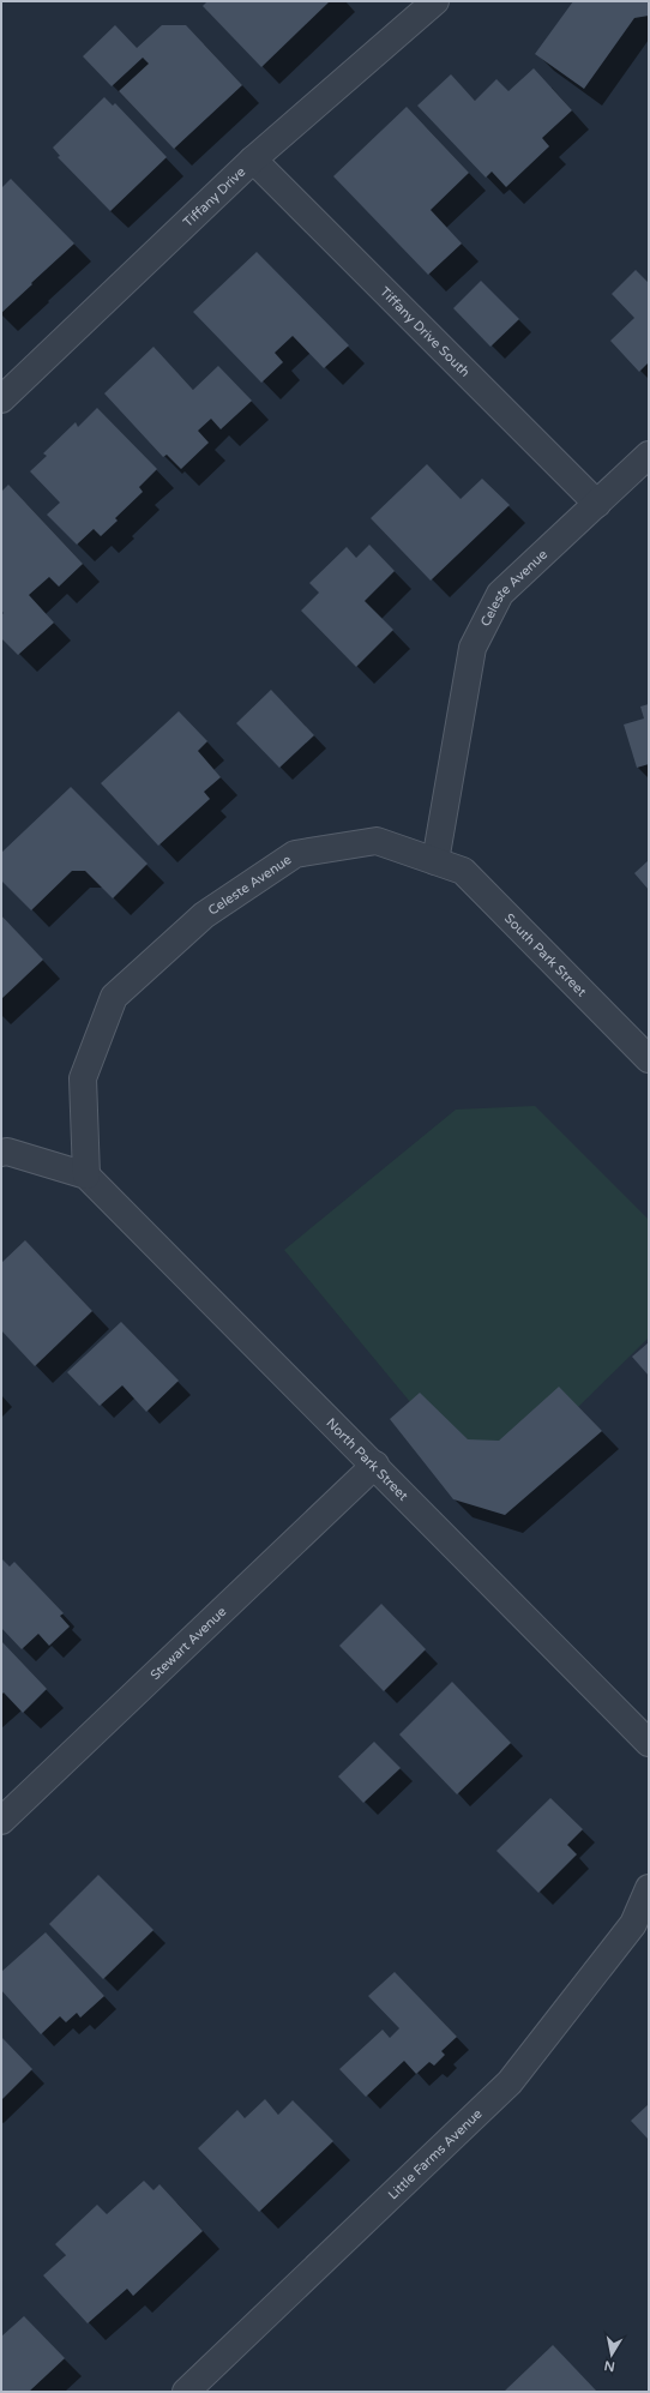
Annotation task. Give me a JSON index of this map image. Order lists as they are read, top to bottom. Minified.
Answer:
{"streets":{"street":["Tiffany Drive","Tiffany Drive South","Celeste Avenue","South Park Street","North Park Street","Stewart Avenue","Little Farms Avenue"]},"crossings":[["Tiffany Drive","Tiffany Drive South"],["Tiffany Drive South","Celeste Avenue"],["Celeste Avenue","South Park Street"],["Celeste Avenue","North Park Street"],["North Park Street","Stewart Avenue"]],"north":"bottom"}
